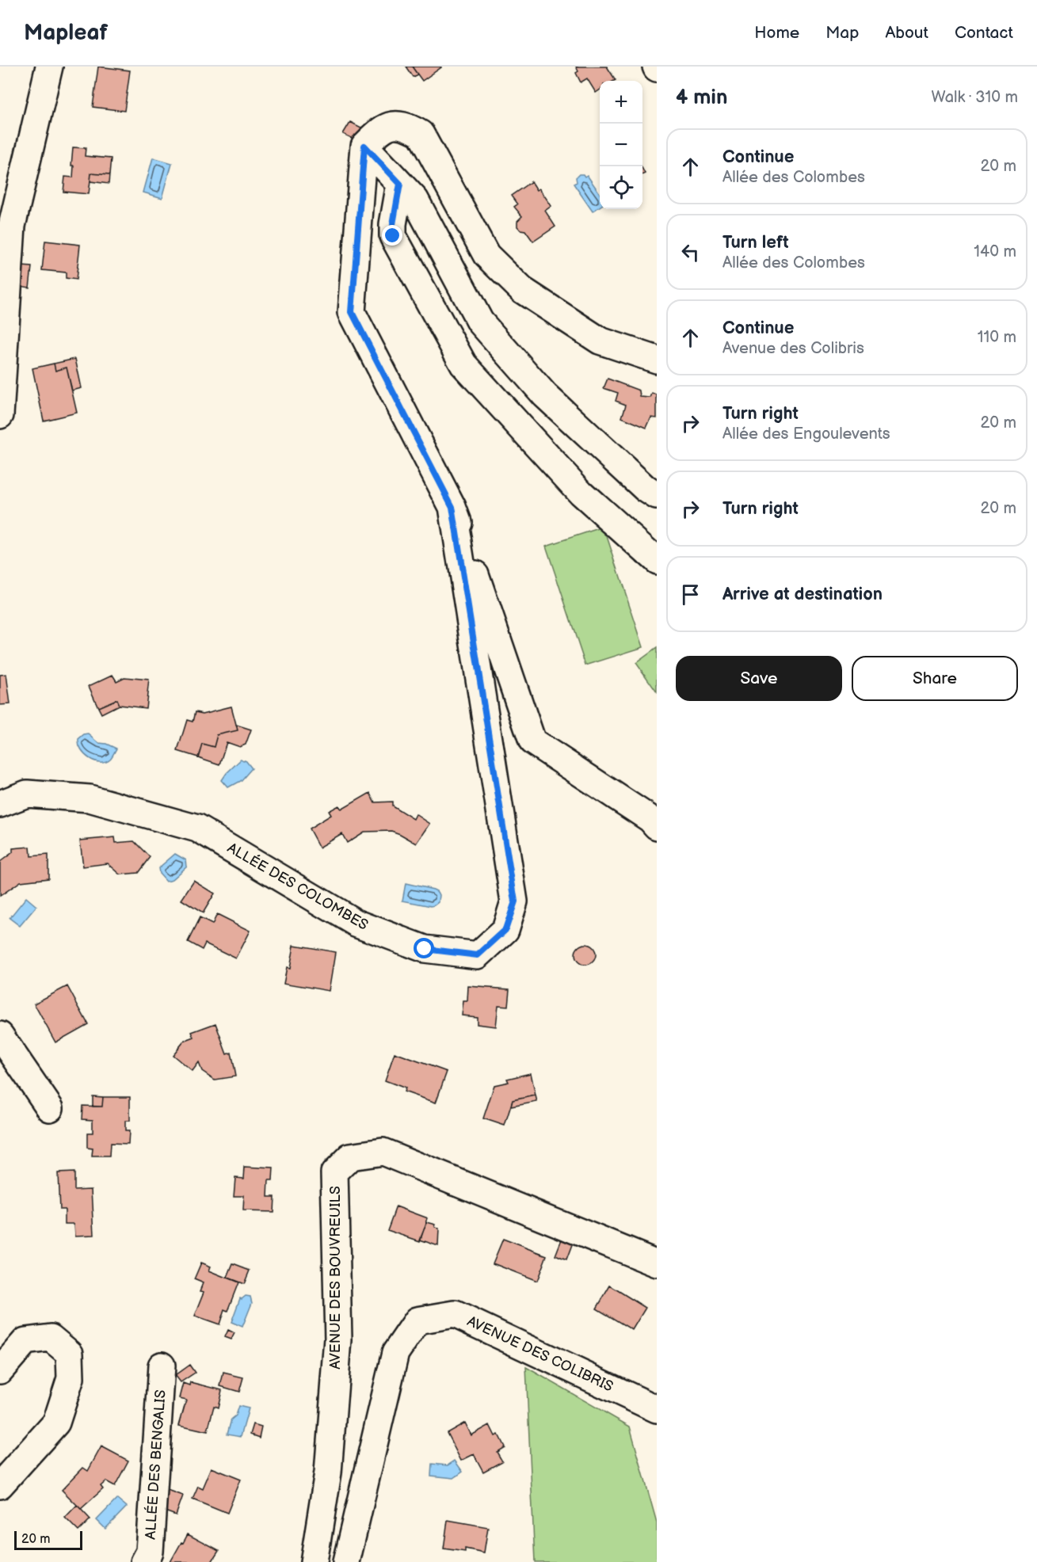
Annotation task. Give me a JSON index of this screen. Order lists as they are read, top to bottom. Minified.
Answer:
{"streets":{"street":["ALLÉE DES COLOMBES","AVENUE DES BOUVREUILS","AVENUE DES COLIBRIS","ALLÉE DES BENGALIS"]},"scale_bar":"20 m","page":{"header":"Mapleaf","nav":["Home","Map","About","Contact"],"heading":["4 min","Walk · 310 m"],"map_buttons":["+","−"],"list":[["Continue","Allée des Colombes","20 m"],["Turn left","Allée des Colombes","140 m"],["Continue","Avenue des Colibris","110 m"],["Turn right","Allée des Engoulevents","20 m"],["Turn right","20 m"],"Arrive at destination"],"buttons":["Save","Share"],"scale":"20 m"}}
